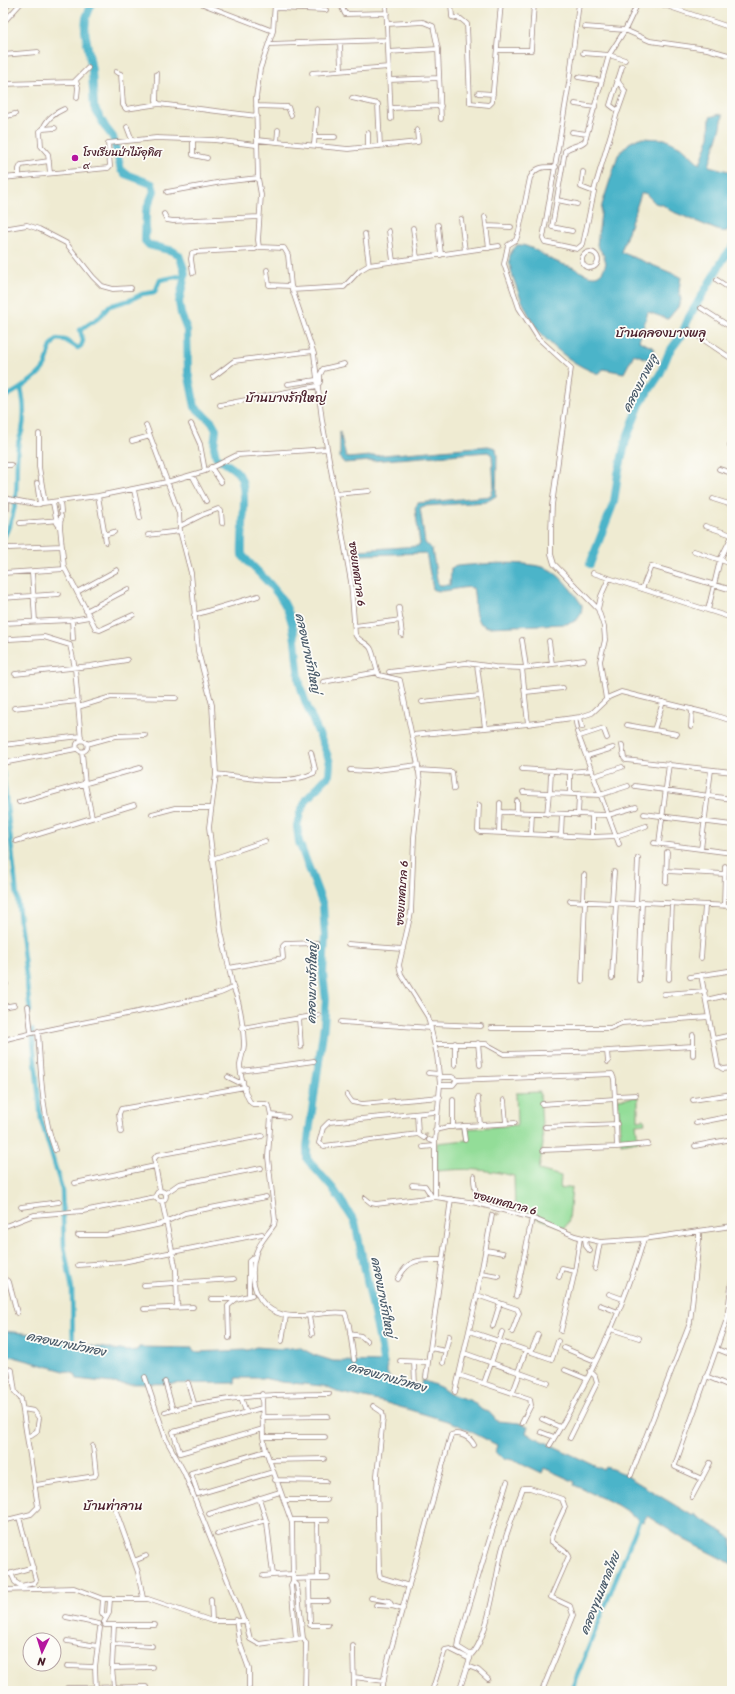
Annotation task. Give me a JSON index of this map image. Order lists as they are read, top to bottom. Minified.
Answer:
{"streets":{"street":["ซอยเทศบาล 6"]},"districts":["บ้านคลองบางพลู","บ้านบางรักใหญ่","บ้านท่าลาน"],"water":["คลองบางพลู","คลองบางรักใหญ่","คลองบางบัวทอง","คลองขุนมหาดไทย"],"places":["โรงเรียนป่าไม้อุทิศ ๙"],"north":"bottom"}
